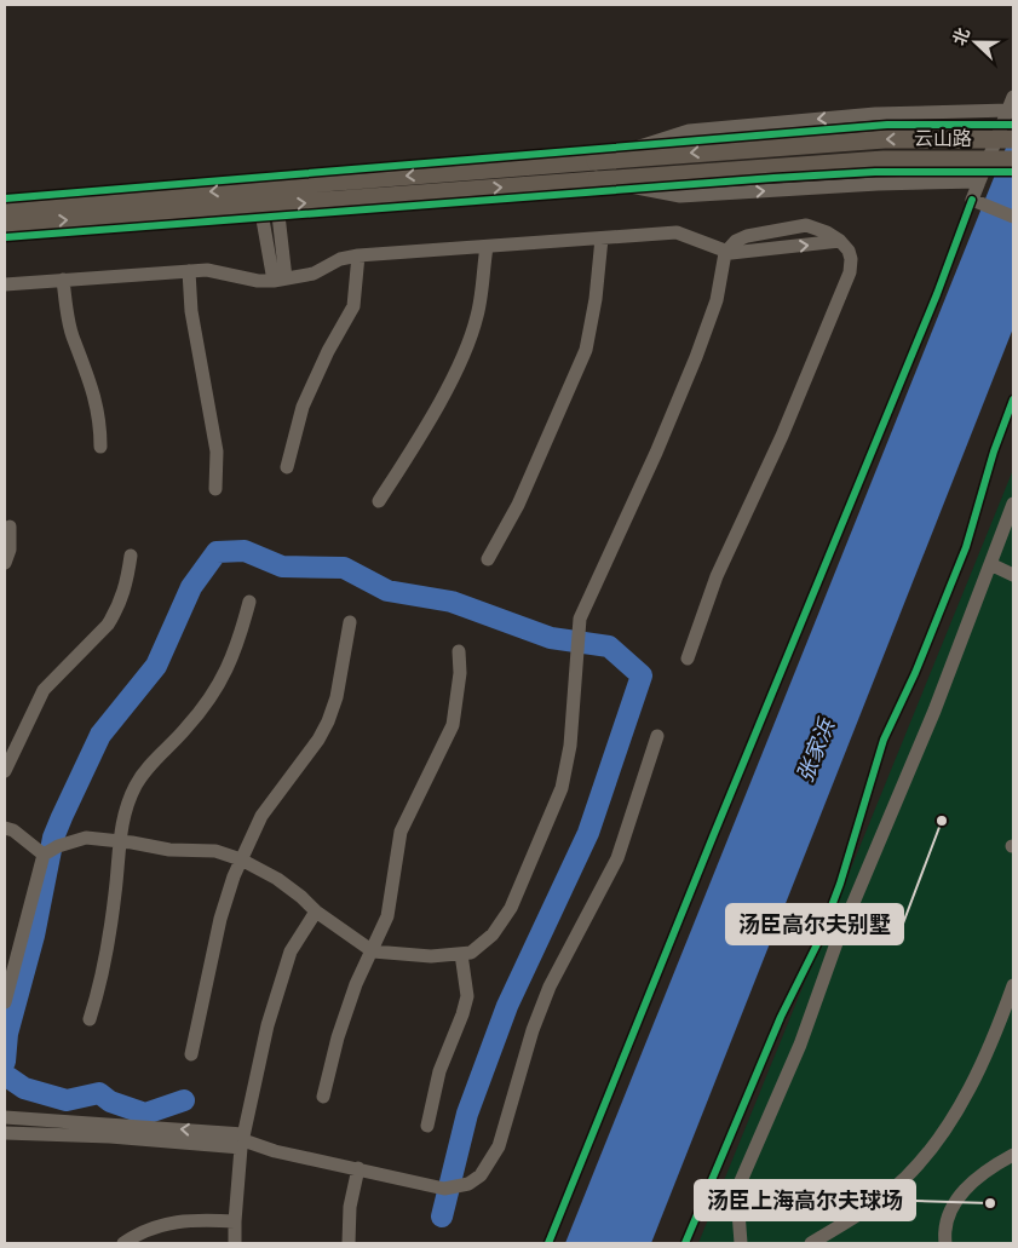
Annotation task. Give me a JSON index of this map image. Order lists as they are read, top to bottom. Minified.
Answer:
{"streets":{"main road":["云山路"]},"water":["张家浜"],"places":["汤臣高尔夫别墅","汤臣上海高尔夫球场"],"north":"left"}
